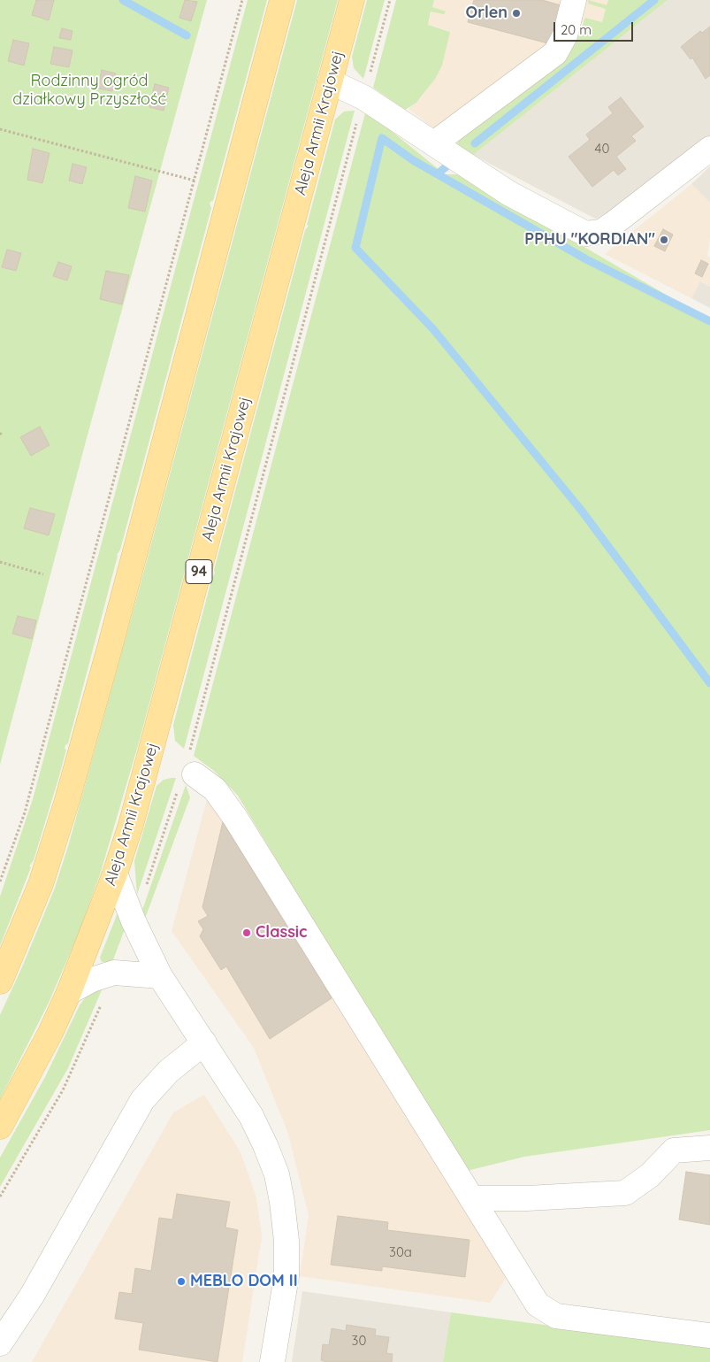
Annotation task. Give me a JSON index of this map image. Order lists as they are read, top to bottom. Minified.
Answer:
{"streets":{"main road":["Aleja Armii Krajowej","94"]},"parks":["Rodzinny ogród działkowy Przyszłość"],"places":["Orlen","PPHU \"KORDIAN\"","Classic","MEBLO DOM II"],"house_numbers":["40","30a","30"],"scale_bar":"20 m"}
